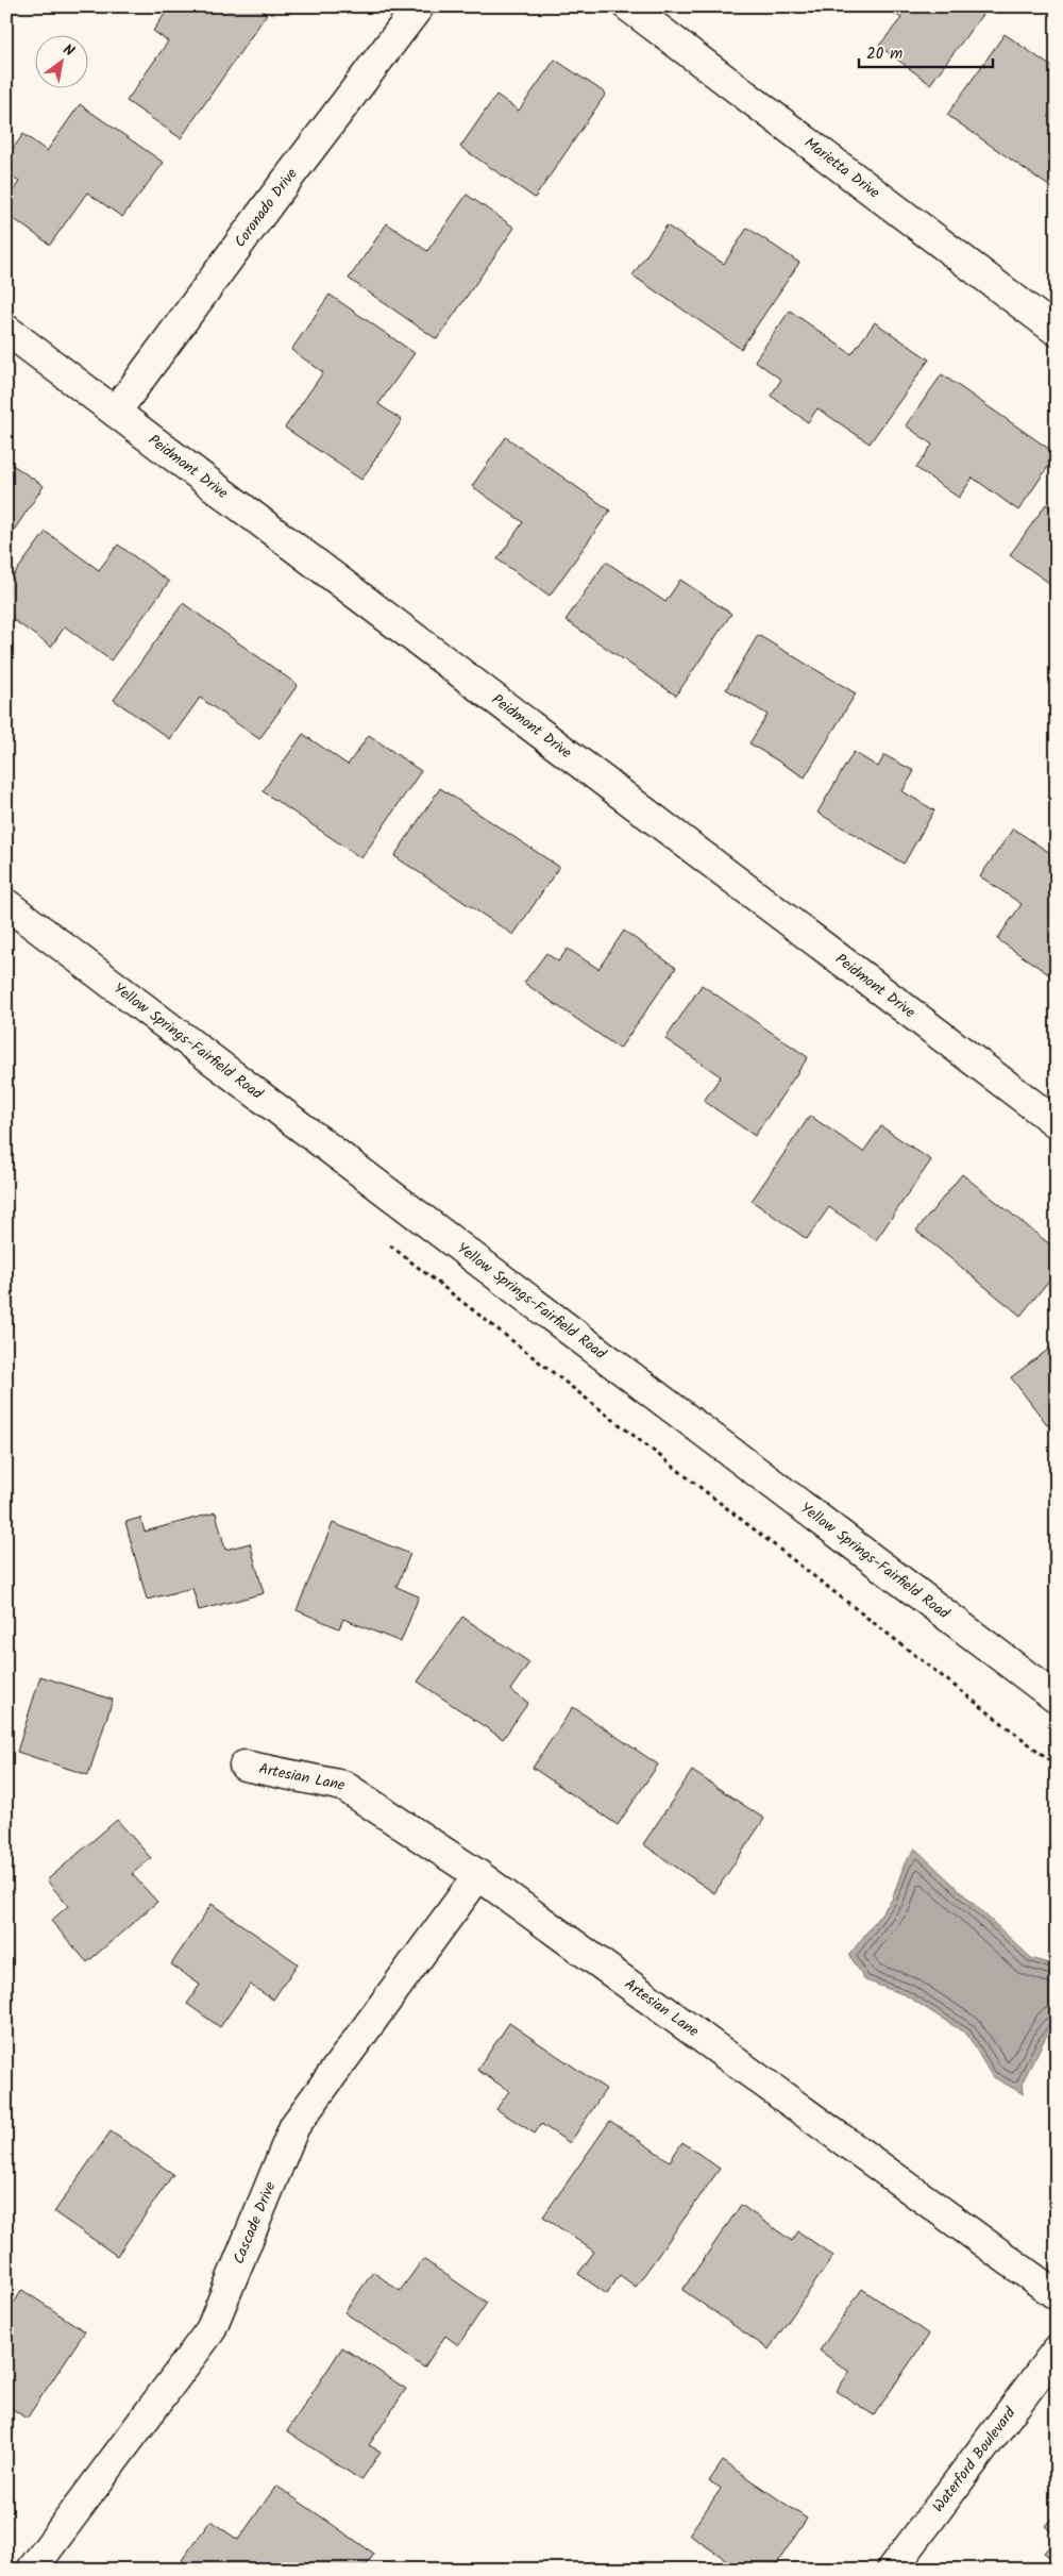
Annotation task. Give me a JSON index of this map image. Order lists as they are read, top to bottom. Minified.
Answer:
{"streets":{"street":["Marietta Drive","Coronado Drive","Peidmont Drive","Yellow Springs-Fairfield Road","Artesian Lane","Cascade Drive","Waterford Boulevard"]},"crossings":[["Coronado Drive","Peidmont Drive"],["Artesian Lane","Cascade Drive"]],"scale_bar":"20 m","north":"top right"}
